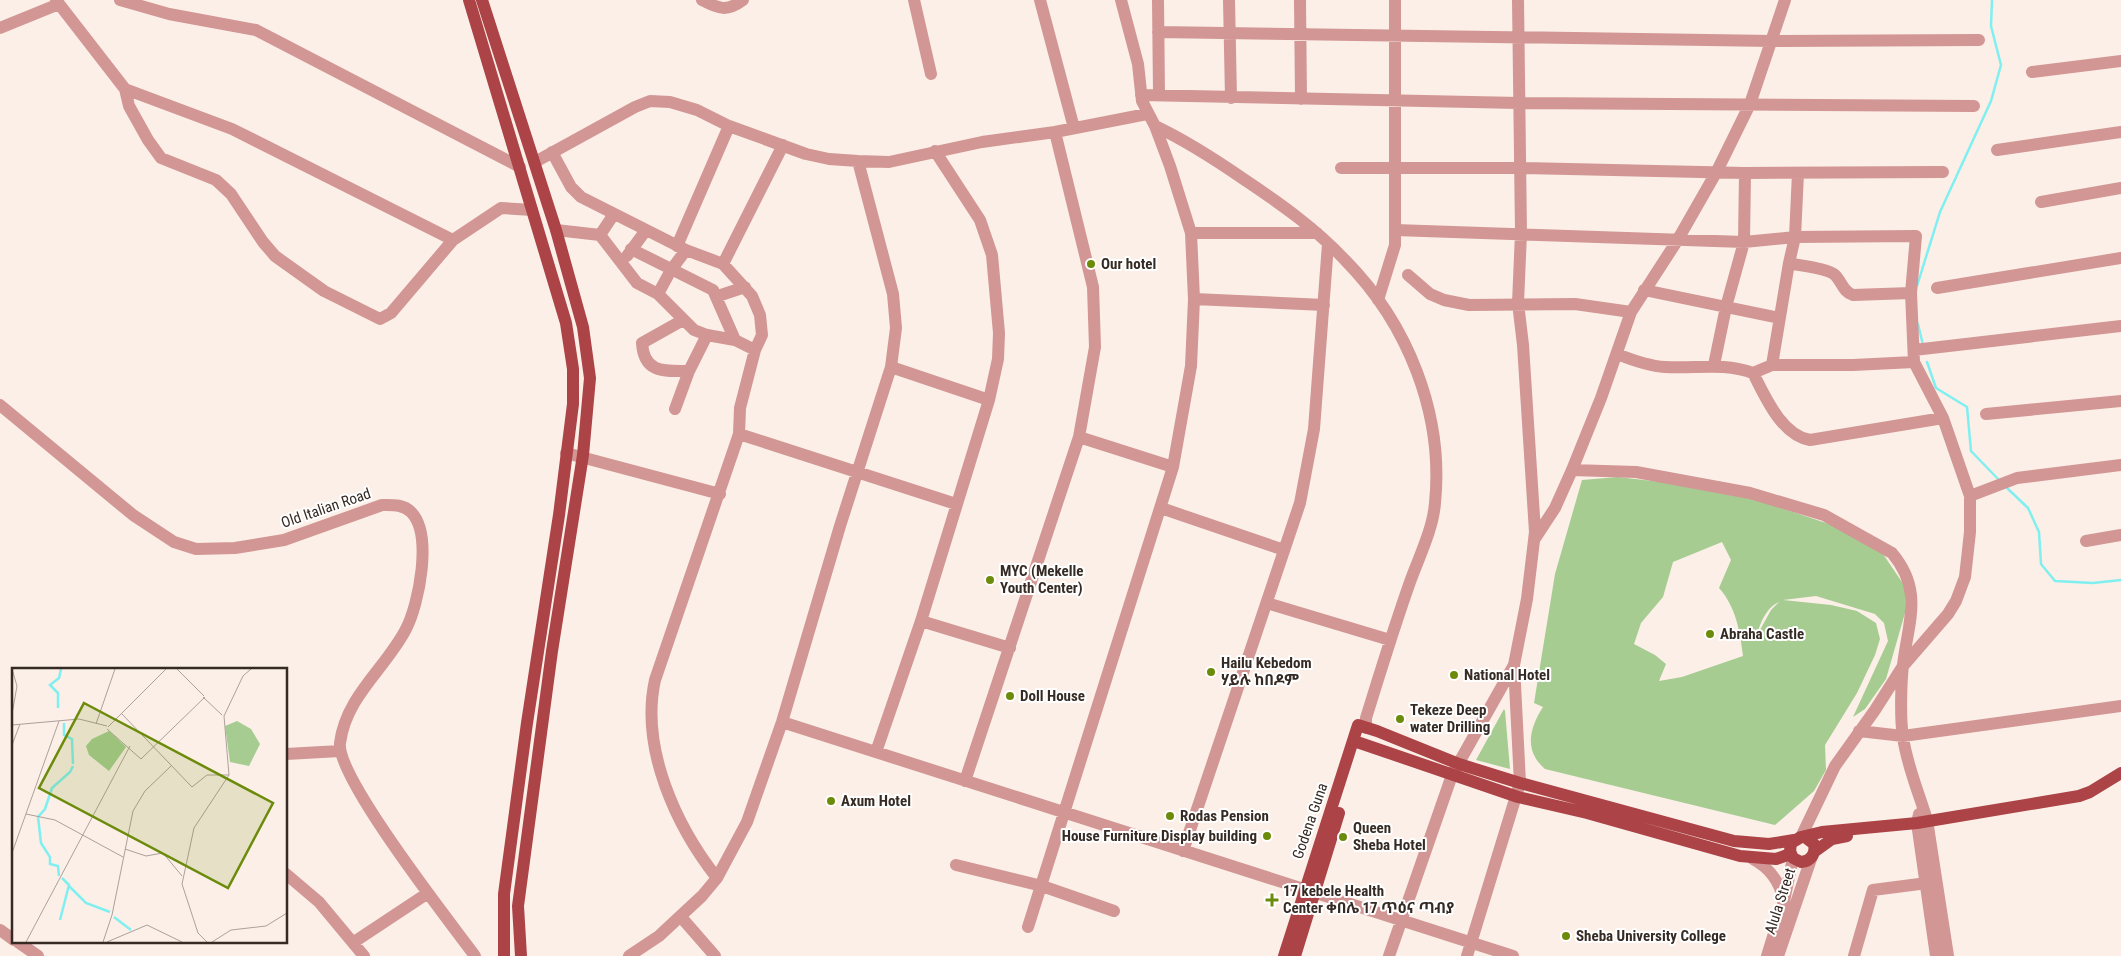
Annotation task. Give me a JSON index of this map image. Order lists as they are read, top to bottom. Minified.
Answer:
{"streets":{"main road":["Godena Guna"],"street":["Old Italian Road","Alula Street"]},"places":{"other":["Our hotel","MYC (Mekelle Youth Center)","Abraha Castle","Hailu Kebedom ሃይሉ ከበዶም","National Hotel","Doll House","Tekeze Deep water Drilling","Axum Hotel","Rodas Pension","House Furniture Display building","Queen Sheba Hotel","Sheba University College"],"health":["17 kebele Health Center ቀበሌ 17 ጥዕና ጣብያ"]}}
